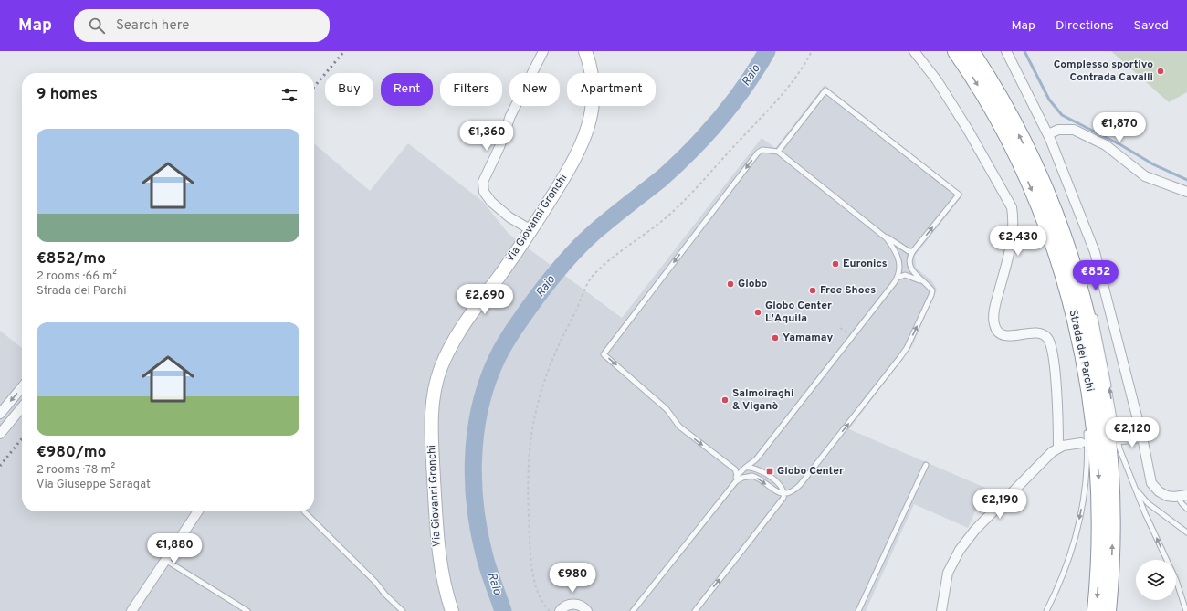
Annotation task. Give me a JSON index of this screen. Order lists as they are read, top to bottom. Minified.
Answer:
{"streets":{"highway":["Strada dei Parchi"],"main road":["Via Giovanni Gronchi"]},"water":["Raio"],"places":{"other":["Complesso sportivo Contrada Cavalli","Euronics","Globo","Free Shoes","Globo Center L'Aquila","Yamamay","Salmoiraghi & Viganò"],"transit":["Globo Center"]},"page":{"header":"Map","search":"Search here","nav":["Map","Directions","Saved"],"chip":["Buy","Rent","Filters","New","Apartment"],"heading":"9 homes","price":["€1,870","€1,360","€2,430","€852","€2,690","€2,120","€2,190","€1,880","€980"],"list":[{"name":"€852/mo","note":"2 rooms · 66 m² · Strada dei Parchi"},{"name":"€980/mo","note":"2 rooms · 78 m² · Via Giuseppe Saragat"}]}}
